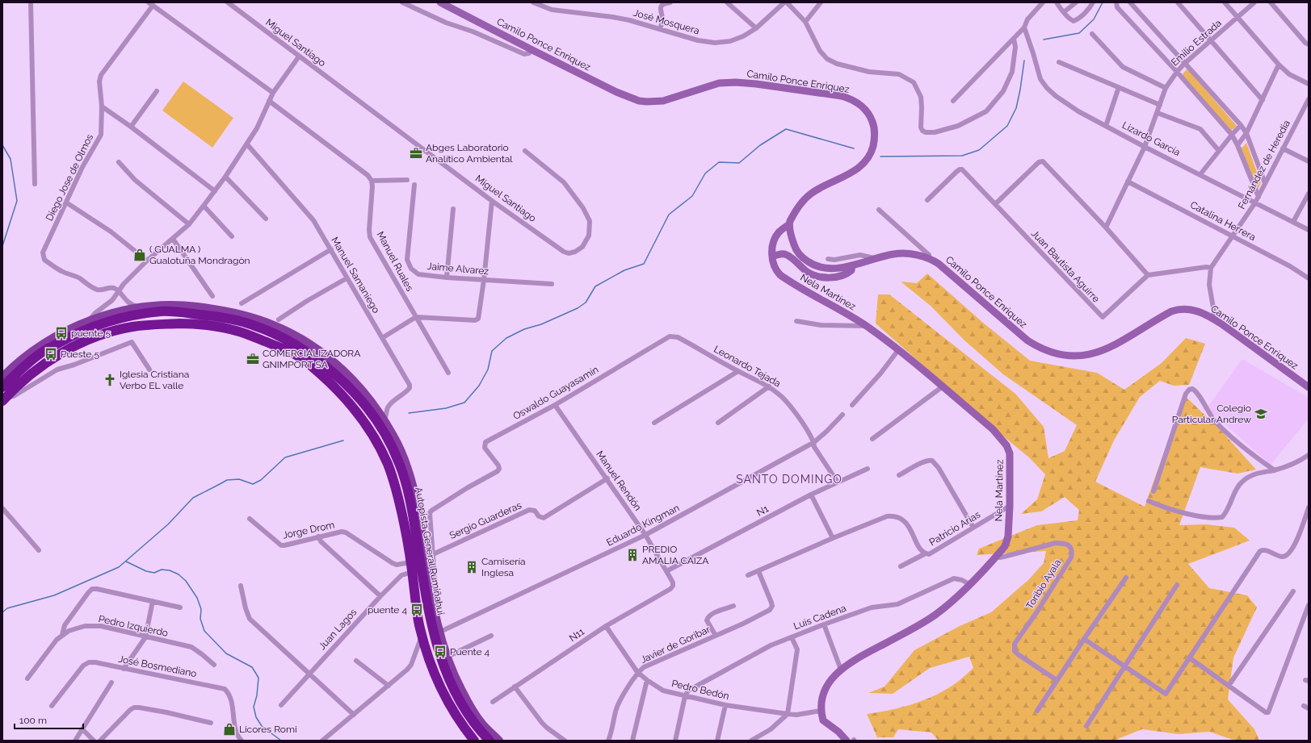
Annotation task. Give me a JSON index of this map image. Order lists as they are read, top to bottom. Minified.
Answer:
{"streets":{"highway":["Autopista General Rumiñahui"],"main road":["Camilo Ponce Enrìquez","Nela Martínez"],"street":["José Mosquera","Miguel Santiago","Emilio Estrada","Lizardo García","Fernández de Heredia","Diego Jose de Olmos","Catalina Herrera","Manuel Ruales","Juan Bautista Aguirre","Jaime Alvarez","Manuel Samaniego","Leonardo Tejada","Oswaldo Guayasamín","Manuel Rendón","N1","Sergio Guarderas","Eduardo Kingman","Patricio Arias","Jorge Drom","Toribio Ayala","Luis Cadena","Pedro Izquierdo","Juan Lagos","N11","Javier de Goribar","José Bosmediano","Pedro Bedón"]},"crossings":[["Emilio Estrada","Lizardo García"],["Emilio Estrada","Catalina Herrera"],["Camilo Ponce Enrìquez","Nela Martínez"],["Lizardo García","Fernández de Heredia"],["Fernández de Heredia","Catalina Herrera"],["Nela Martínez","Patricio Arias"],["Nela Martínez","Toribio Ayala"],["Nela Martínez","Luis Cadena"],["Nela Martínez","Pedro Bedón"],["Leonardo Tejada","Oswaldo Guayasamín"],["Leonardo Tejada","N1"],["Leonardo Tejada","Eduardo Kingman"],["Oswaldo Guayasamín","Manuel Rendón"],["Oswaldo Guayasamín","Sergio Guarderas"],["Manuel Rendón","N1"],["Manuel Rendón","Sergio Guarderas"],["Manuel Rendón","Eduardo Kingman"],["Manuel Rendón","N11"],["Patricio Arias","Javier de Goribar"],["Jorge Drom","Autopista General Rumiñahui"],["Autopista General Rumiñahui","Juan Lagos"],["Luis Cadena","Pedro Bedón"],["N11","Pedro Bedón"],["Javier de Goribar","Pedro Bedón"]],"districts":["SANTO DOMINGO"],"places":{"office":["Abges Laboratorio Analítico Ambiental","COMERCIALIZADORA GNIMPORT SA"],"shop":["( GUALMA ) Gualotuña Mondragòn","Licores Romi"],"bus stop":["puente 5","Pueste 5","puente 4","Puente 4"],"church":["Iglesia Cristiana Verbo EL valle"],"school or university":["Colegio Particular Andrew"],"building":["PREDIO AMALIA CAIZA","Camisería Inglesa"]},"scale_bar":"100 m"}
